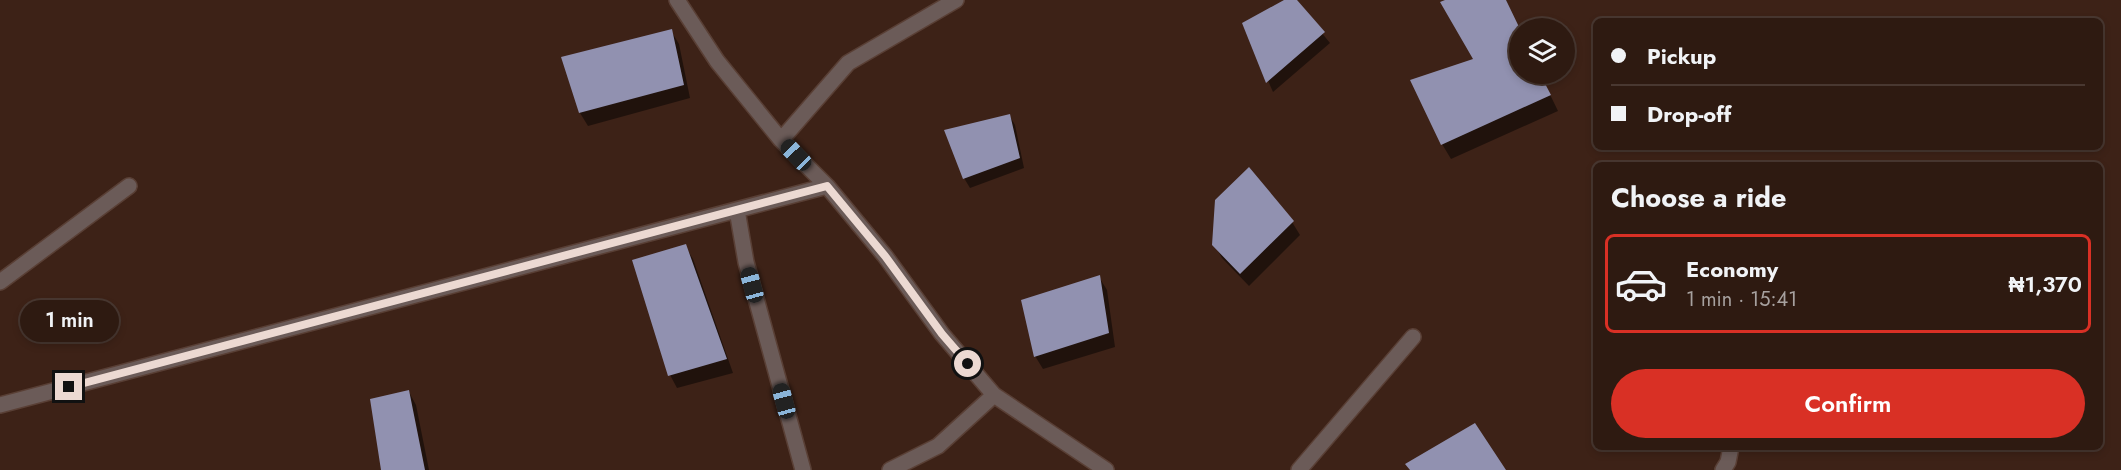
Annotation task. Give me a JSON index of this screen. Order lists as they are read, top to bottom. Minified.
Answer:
{"page":{"banner":["Pickup","Drop-off"],"heading":"Choose a ride","list":[{"name":"Economy","note":"1 min · 15:41","value":"₦1,370"}],"bubble":"1 min","buttons":"Confirm"}}
